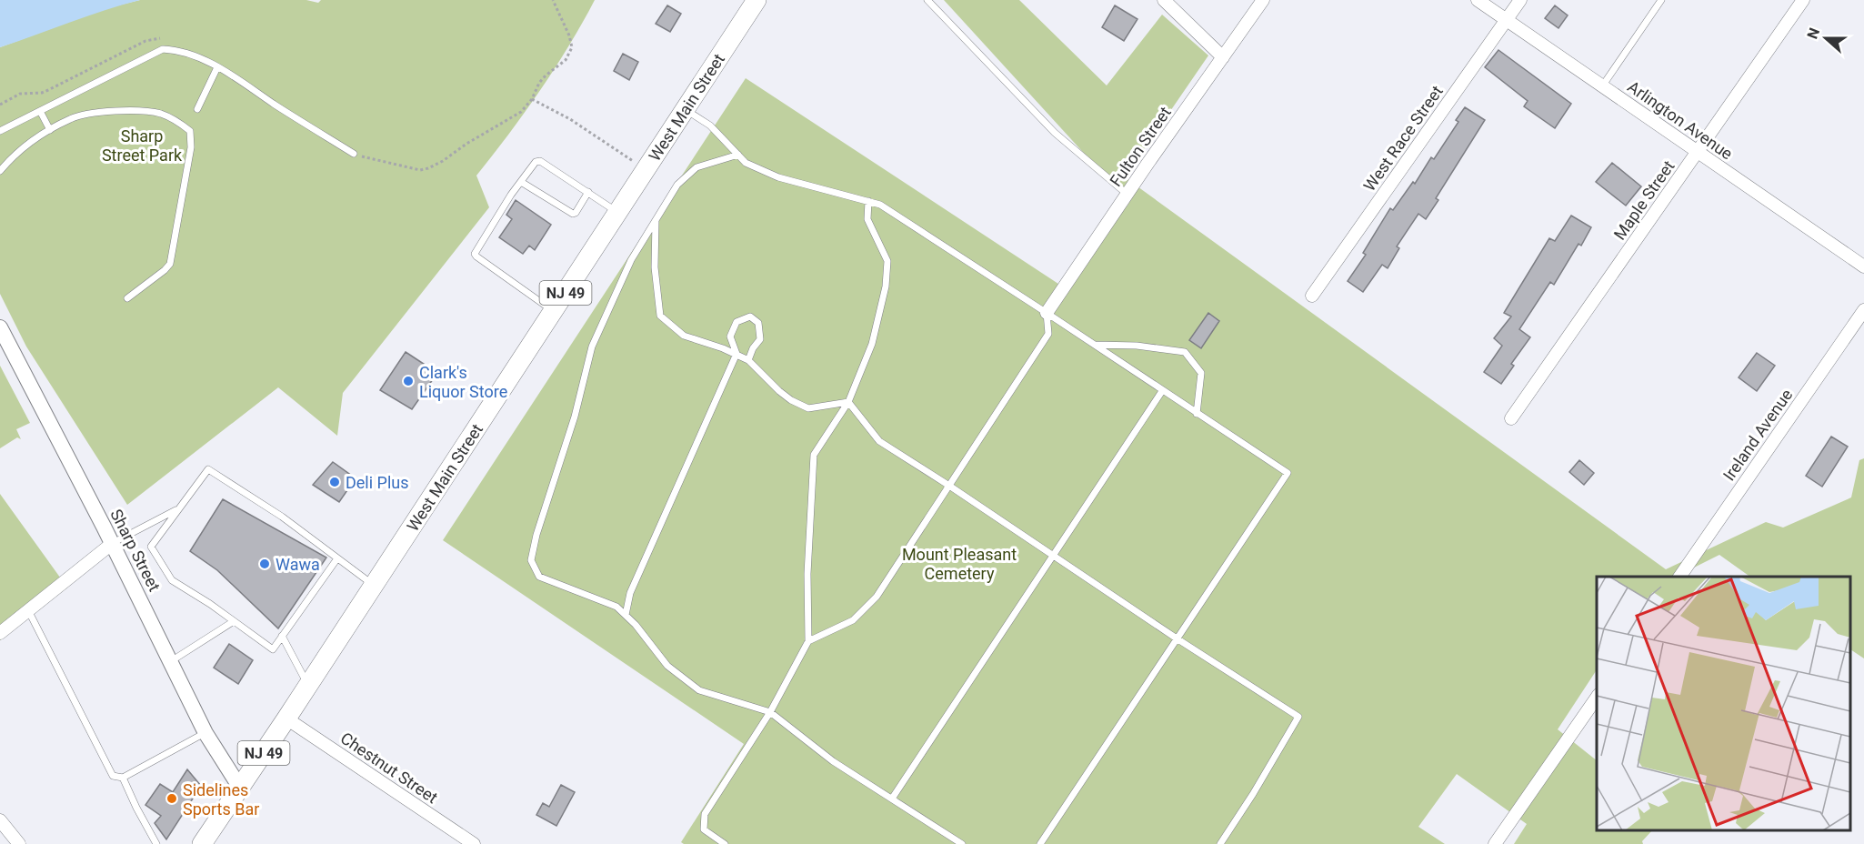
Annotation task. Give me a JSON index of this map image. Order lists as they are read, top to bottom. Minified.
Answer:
{"streets":{"highway":["West Main Street","NJ 49"],"street":["Arlington Avenue","West Race Street","Fulton Street","Maple Street","Ireland Avenue","Sharp Street","Chestnut Street"]},"crossings":[["West Main Street","Sharp Street"],["West Main Street","Chestnut Street"],["Arlington Avenue","West Race Street"],["Arlington Avenue","Maple Street"]],"parks":["Sharp Street Park","Mount Pleasant Cemetery"],"places":["Clark's Liquor Store","Deli Plus","Wawa","Sidelines Sports Bar"],"north":"left"}
